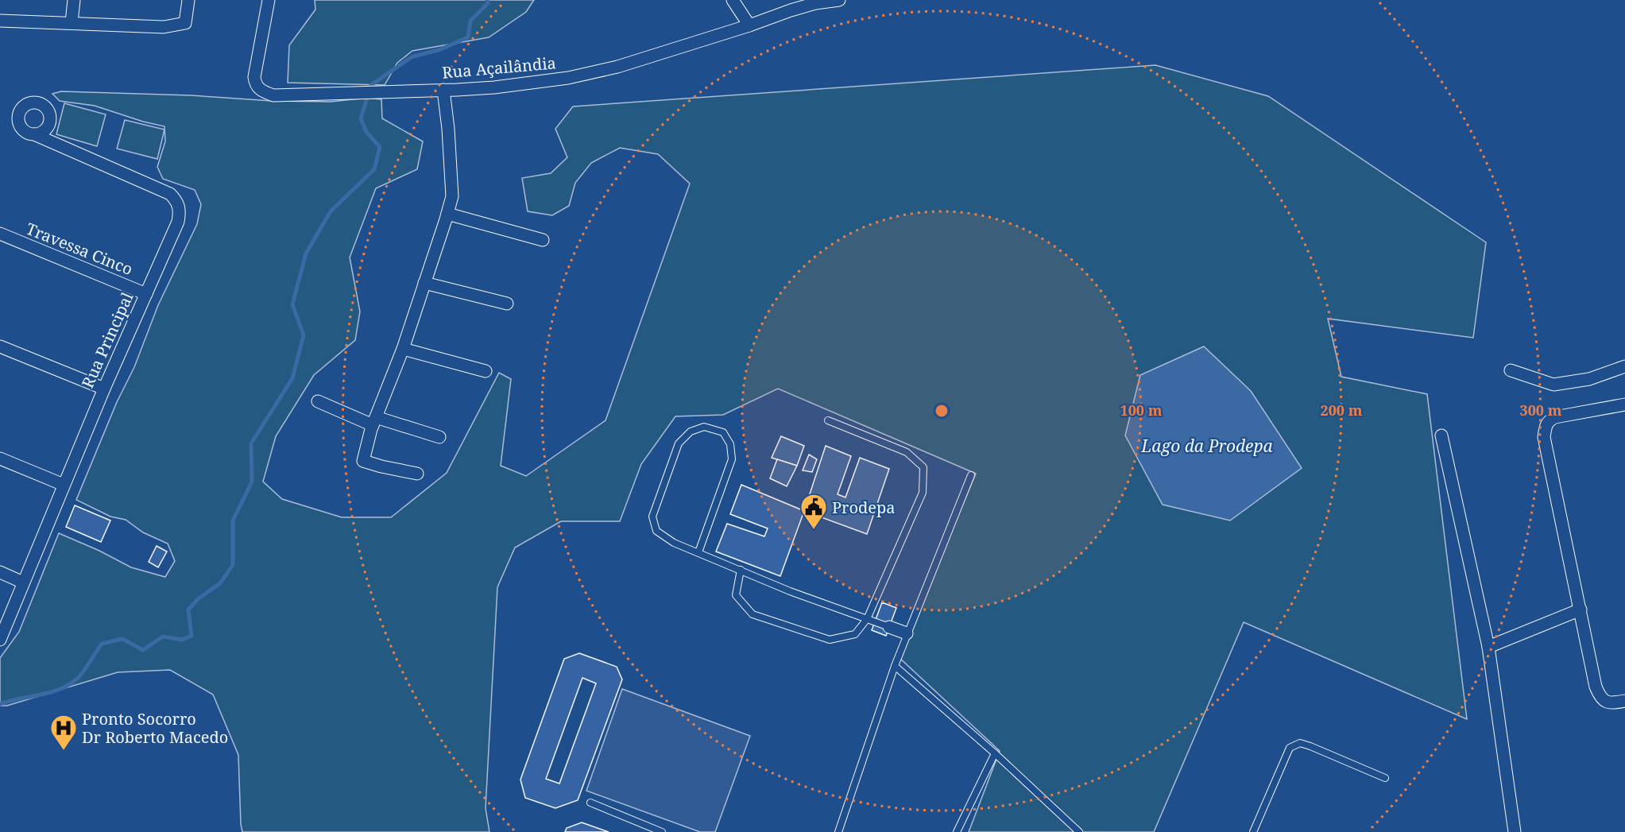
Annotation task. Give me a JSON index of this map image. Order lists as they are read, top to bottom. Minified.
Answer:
{"streets":{"street":["Rua Açailândia","Travessa Cinco","Rua Principal"]},"crossings":[["Travessa Cinco","Rua Principal"]],"water":["Lago da Prodepa"],"places":{"public building":["Prodepa"],"hospital":["Pronto Socorro Dr Roberto Macedo"]},"rings":["100 m","200 m","300 m"]}
